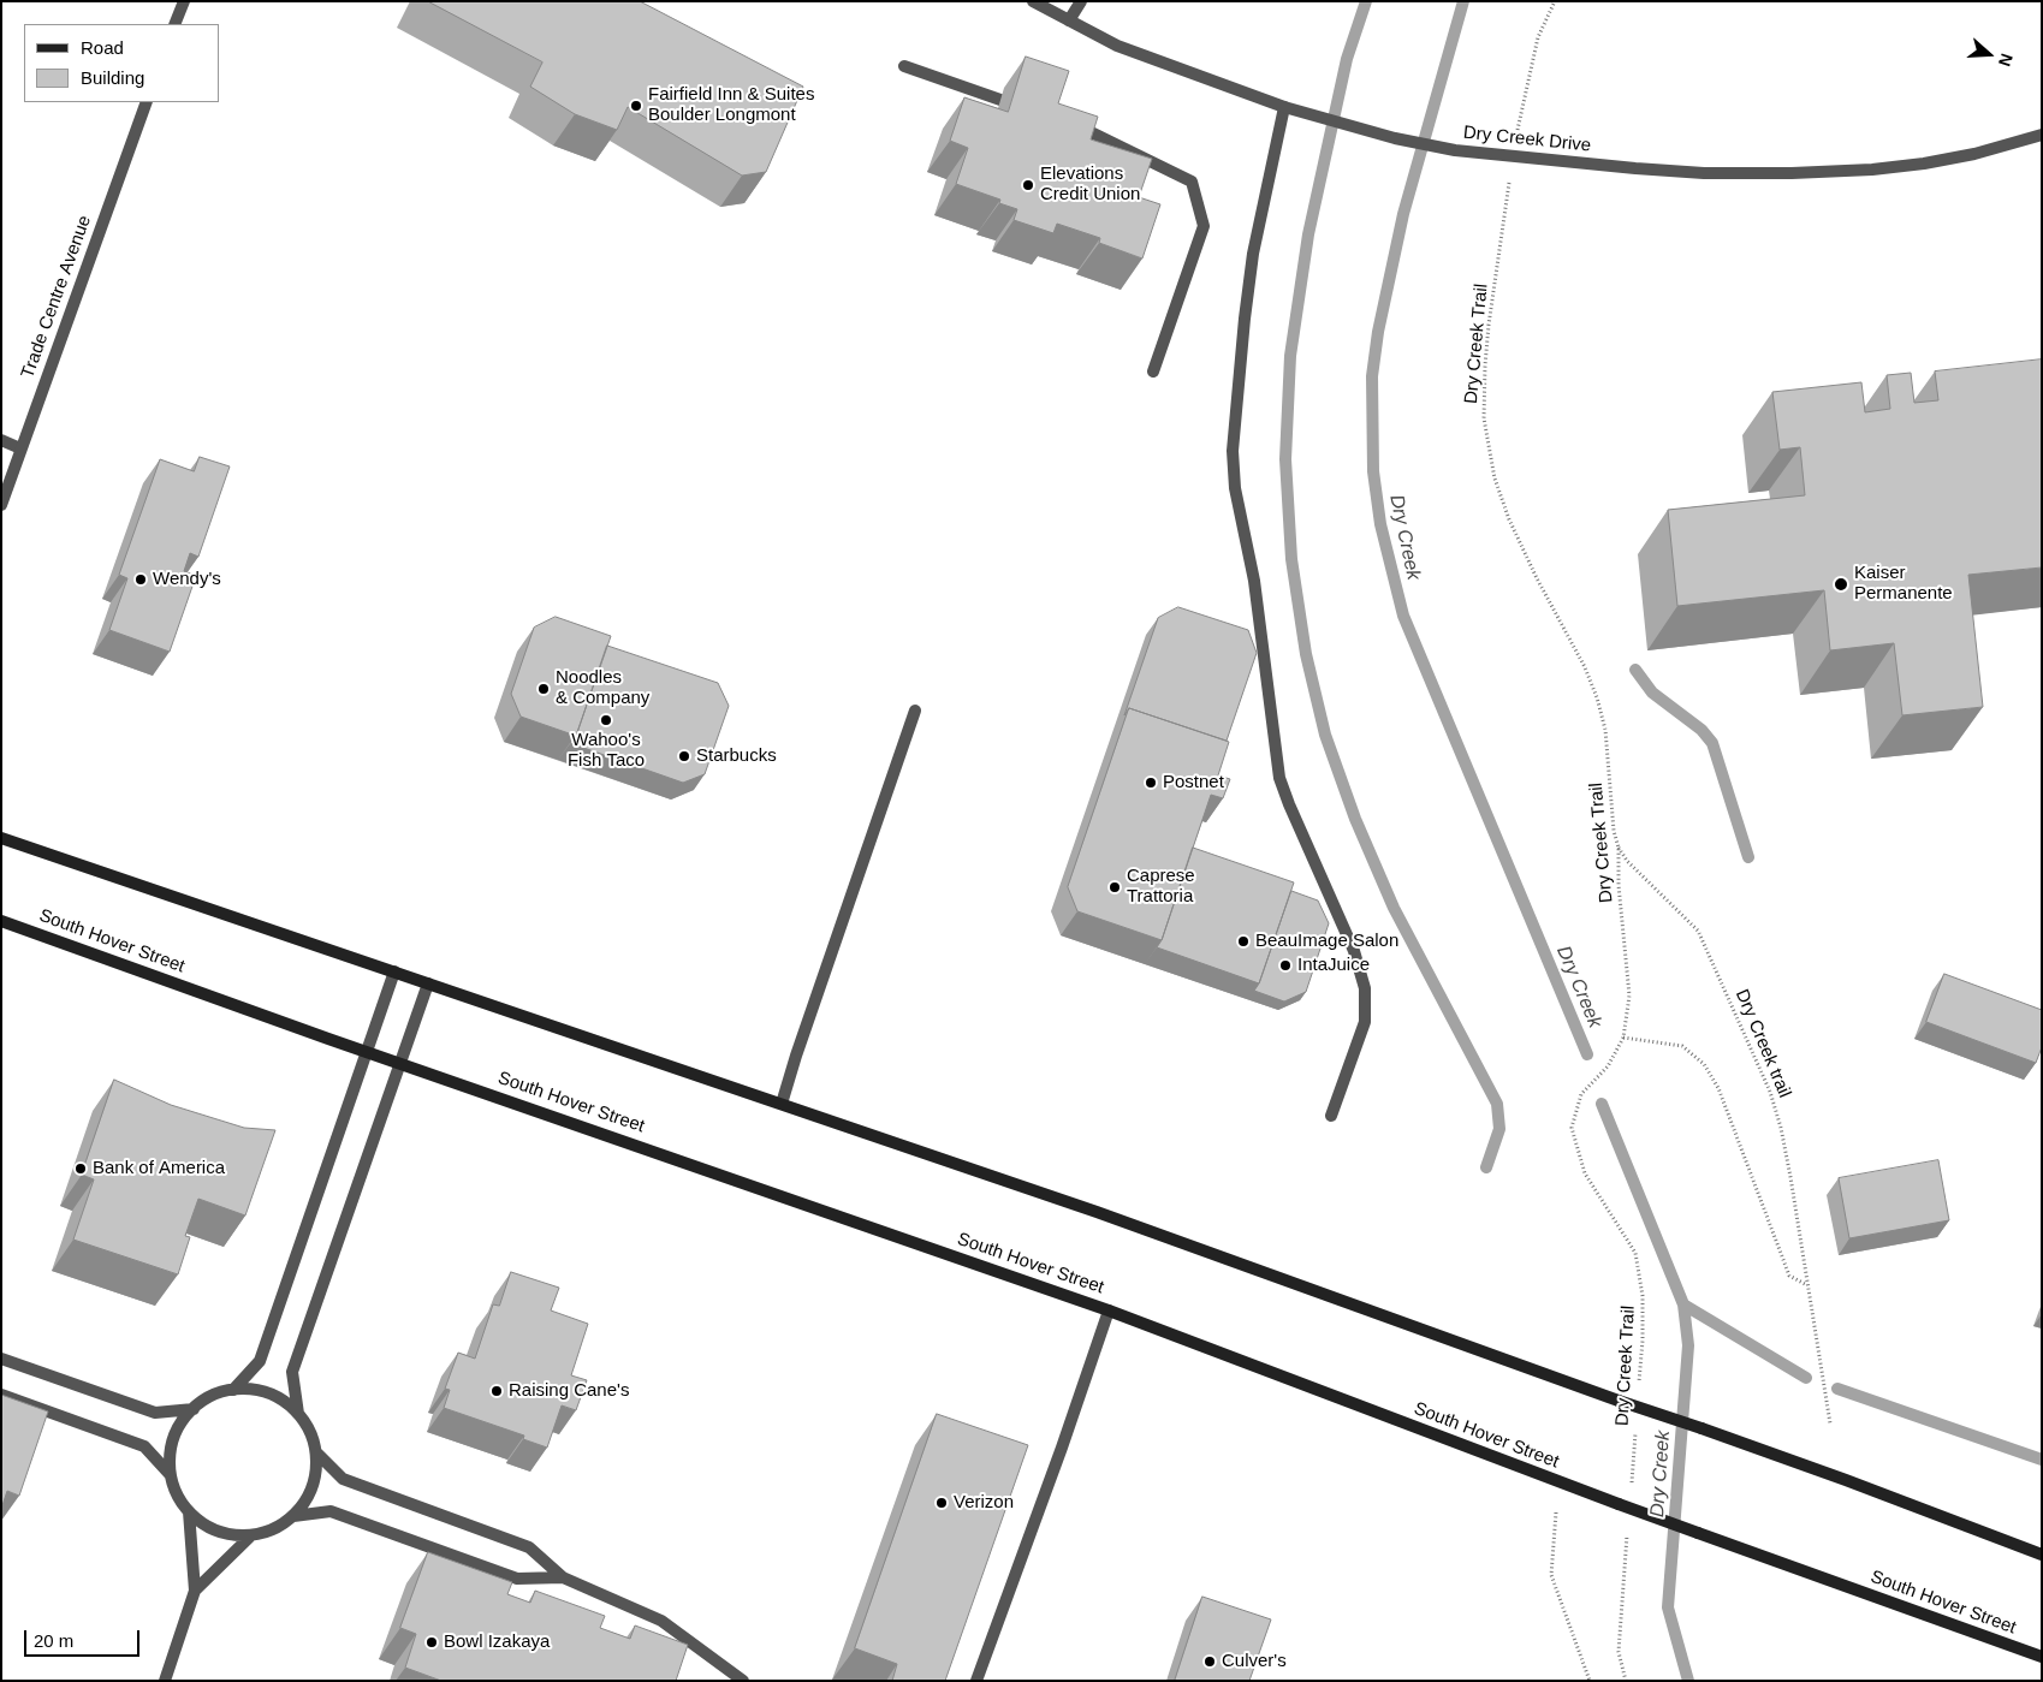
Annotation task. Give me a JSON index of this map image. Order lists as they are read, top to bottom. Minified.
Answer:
{"streets":{"main road":["South Hover Street"],"street":["Dry Creek Drive","Trade Centre Avenue"],"path":["Dry Creek Trail","Dry Creek trail"]},"crossings":[["Dry Creek Drive","Dry Creek Trail"],["Dry Creek Trail","Dry Creek trail"]],"water":["Dry Creek"],"places":["Fairfield Inn & Suites Boulder Longmont","Elevations Credit Union","Wendy's","Kaiser Permanente","Noodles & Company","Wahoo's Fish Taco","Starbucks","Postnet","Caprese Trattoria","BeauImage Salon","IntaJuice","Bank of America","Raising Cane's","Verizon","Bowl Izakaya","Culver's"],"legend":["Road","Building"],"scale_bar":"20 m","north":"right"}
